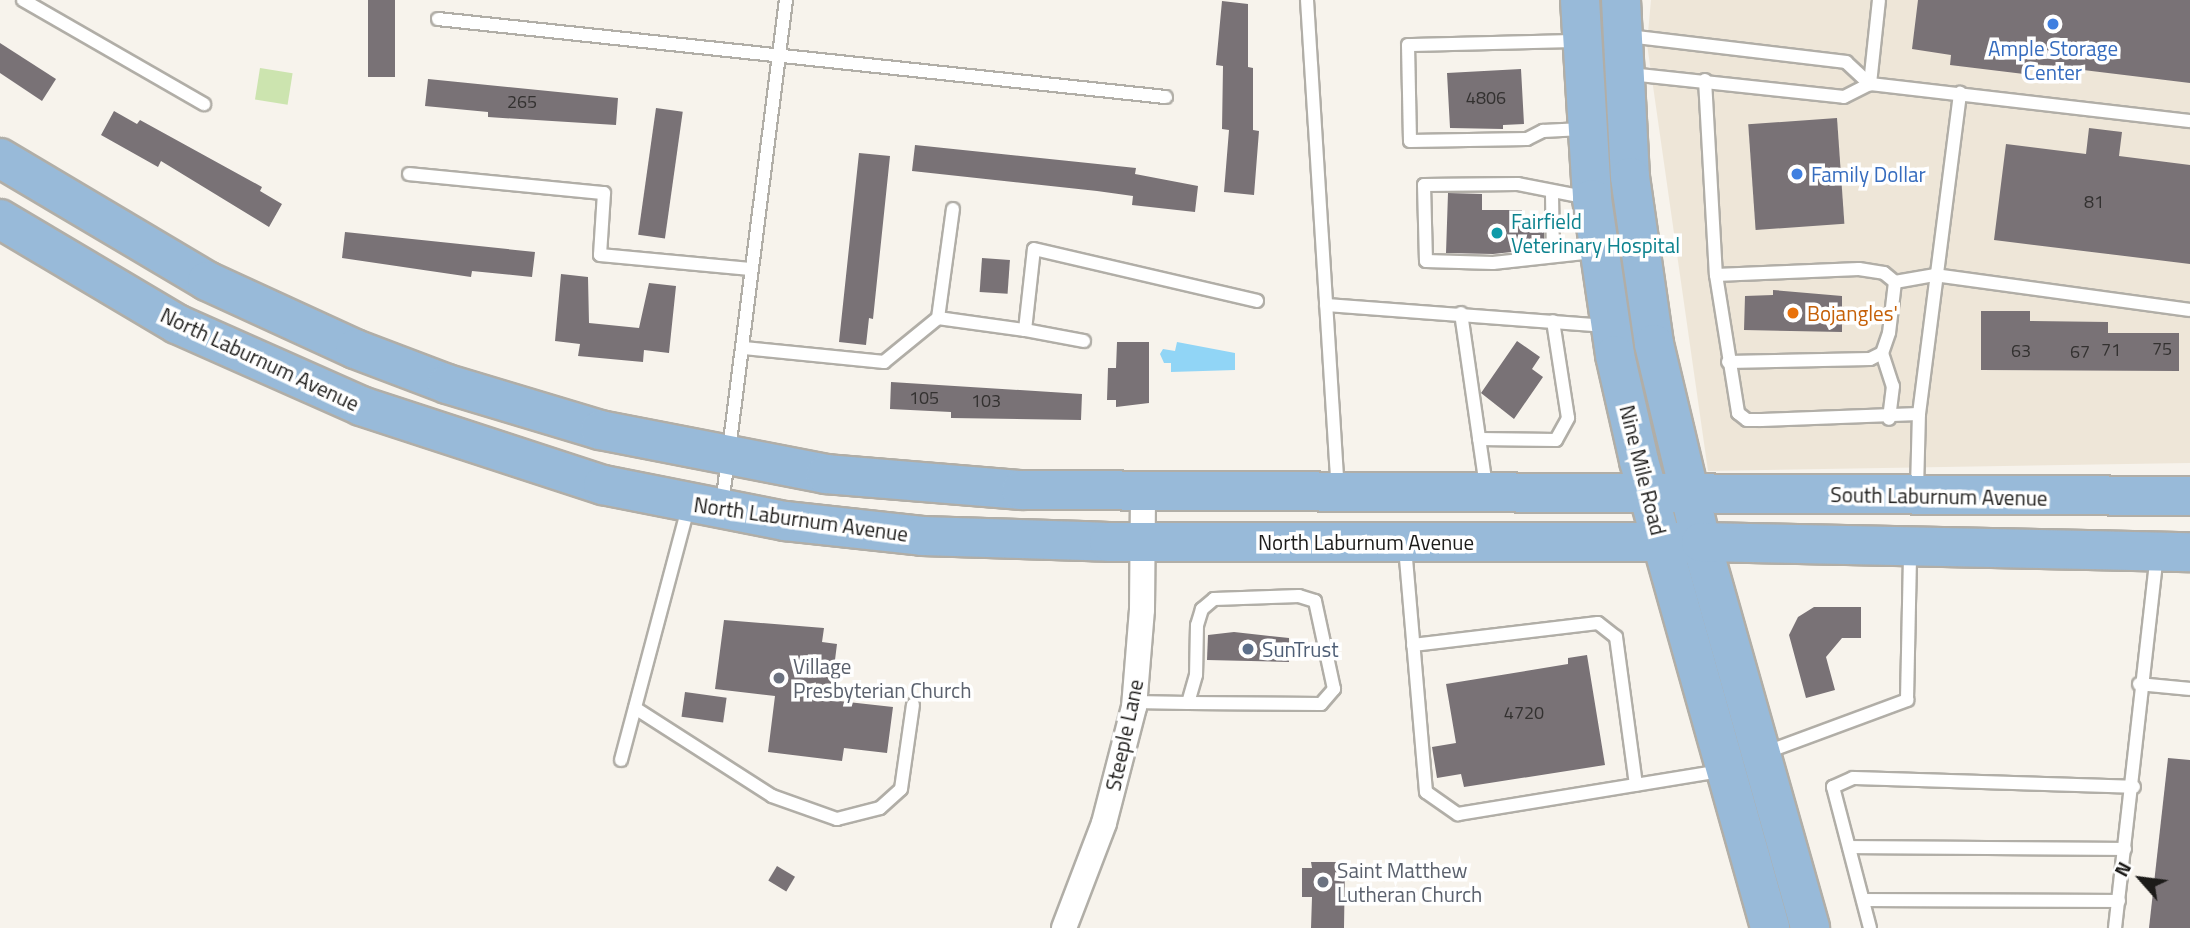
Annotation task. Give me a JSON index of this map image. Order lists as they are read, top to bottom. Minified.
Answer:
{"streets":{"main road":["North Laburnum Avenue","Nine Mile Road","South Laburnum Avenue"],"street":["Steeple Lane"]},"crossings":[["North Laburnum Avenue","Nine Mile Road"],["North Laburnum Avenue","Steeple Lane"],["Nine Mile Road","South Laburnum Avenue"]],"places":["Ample Storage Center","Family Dollar","Fairfield Veterinary Hospital","Bojangles'","SunTrust","Village Presbyterian Church","Saint Matthew Lutheran Church"],"house_numbers":["4806","265","81","75","71","63","67","105","103","4720"],"north":"top left"}
